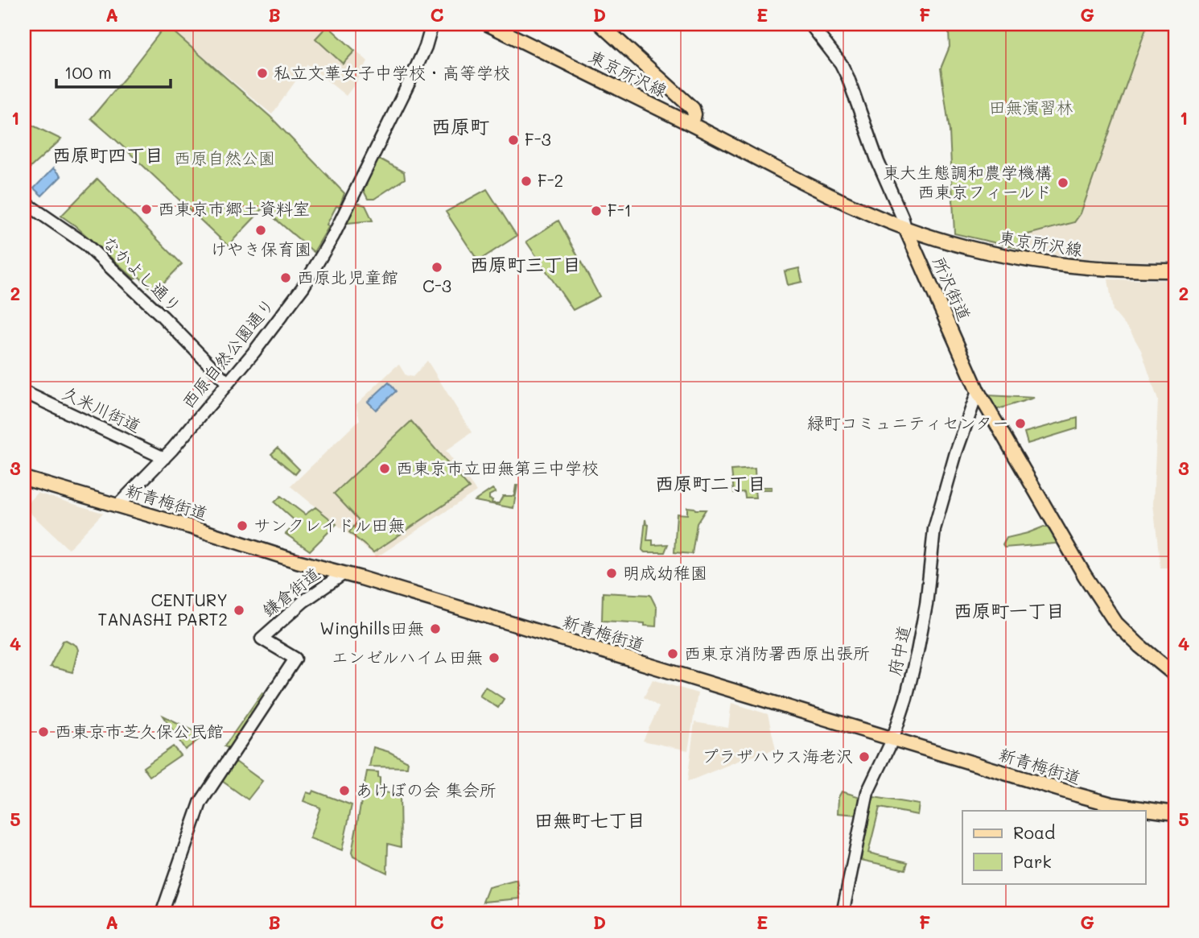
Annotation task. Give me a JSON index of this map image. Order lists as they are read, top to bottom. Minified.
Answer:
{"streets":{"main road":["東京所沢線","所沢街道","新青梅街道"],"street":["なかよし通り","西原自然公園通り","久米川街道","鎌倉街道","府中道"]},"crossings":[["東京所沢線","所沢街道"],["なかよし通り","西原自然公園通り"],["所沢街道","府中道"],["西原自然公園通り","久米川街道"],["西原自然公園通り","新青梅街道"],["新青梅街道","鎌倉街道"],["新青梅街道","府中道"]],"districts":["西原町","西原町四丁目","西原町三丁目","西原町二丁目","西原町一丁目","田無町七丁目"],"parks":["田無演習林","西原自然公園"],"places":["私立文華女子中学校・高等学校","F-3","F-2","東大生態調和農学機構 西東京フィールド","西東京市郷土資料室","F-1","けやき保育園","C-3","西原北児童館","緑町コミュニティセンター","西東京市立田無第三中学校","サンクレイドル田無","明成幼稚園","CENTURY TANASHI PART2","Winghills田無","西東京消防署西原出張所","エンゼルハイム田無","西東京市芝久保公民館","プラザハウス海老沢","あけぼの会 集会所"],"legend":["Road","Park"],"scale_bar":"100 m","grid":{"columns":["A","B","C","D","E","F","G"],"rows":["1","2","3","4","5"]}}
